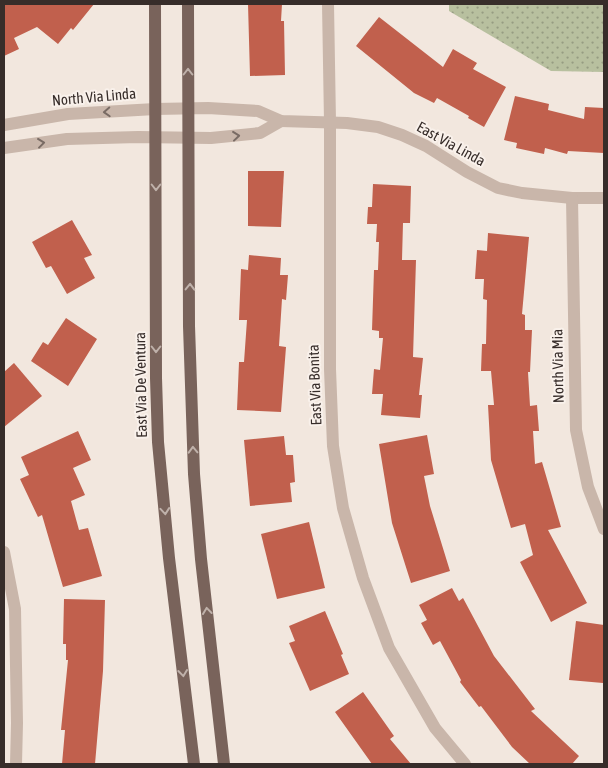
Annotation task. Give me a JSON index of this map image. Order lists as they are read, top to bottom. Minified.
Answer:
{"streets":{"main road":["East Via De Ventura"],"street":["North Via Linda","East Via Linda","North Via Mia","East Via Bonita"]},"crossings":[["North Via Linda","East Via Linda"],["North Via Linda","East Via De Ventura"],["East Via Linda","North Via Mia"],["East Via Linda","East Via Bonita"]]}
